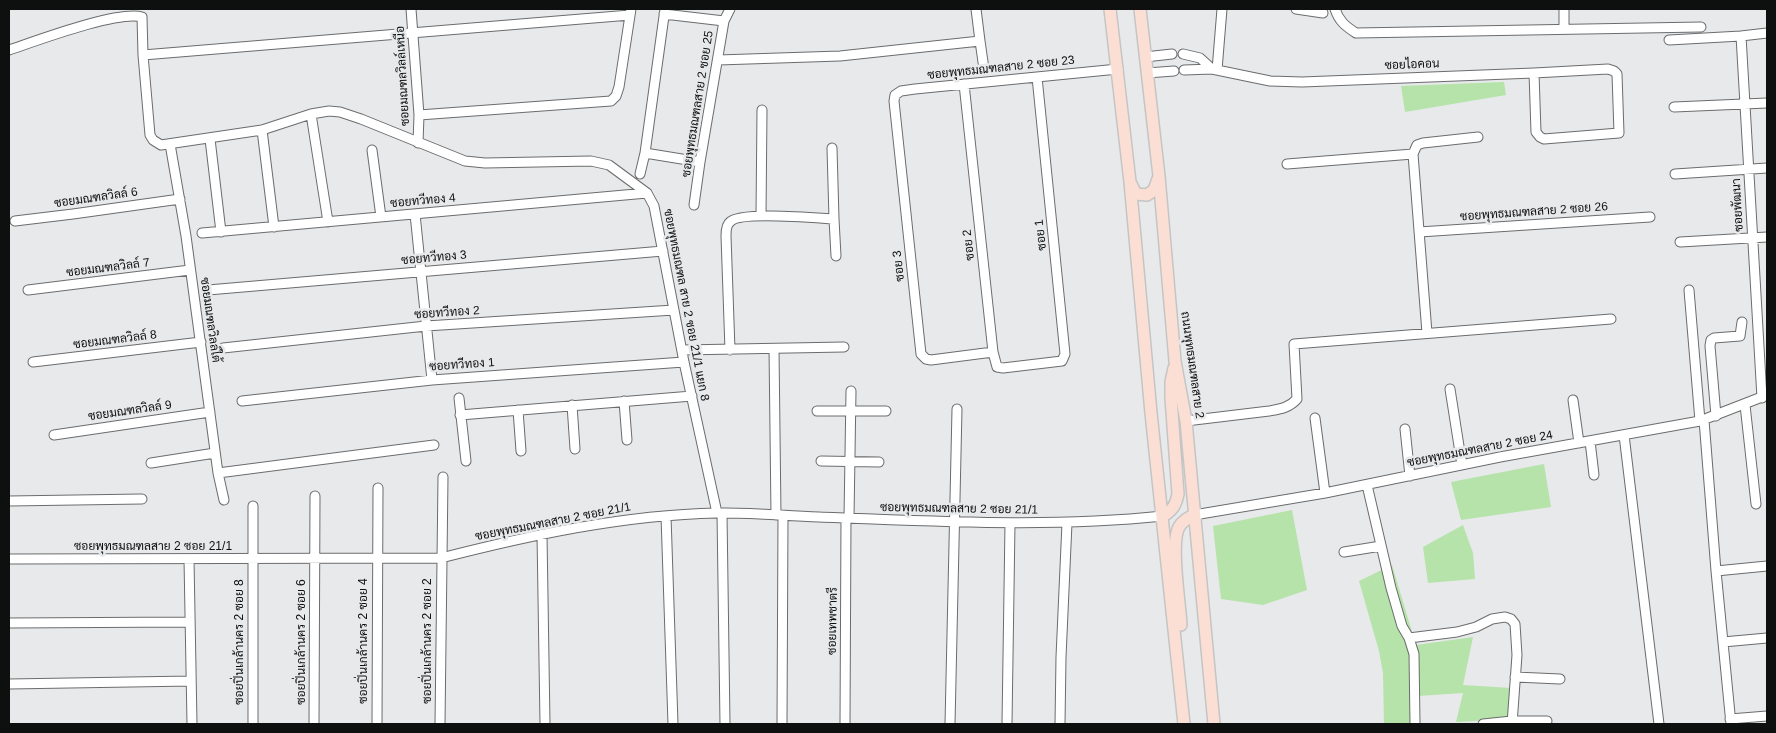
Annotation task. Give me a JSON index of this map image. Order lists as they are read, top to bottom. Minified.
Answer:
{"streets":{"main road":["ถนนพุทธมณฑลสาย 2"],"street":["ซอยไอคอน","ซอยพุทธมณฑลสาย 2 ซอย 23","ซอยมณฑลวิลล์เหนือ","ซอยพุทธมณฑลสาย 2 ซอย 25","ซอยมณฑลวิลล์ 6","ซอยทวีทอง 4","ซอยพัฒนา","ซอยพุทธมณฑลสาย 2 ซอย 26","ซอย 1","ซอย 2","ซอยทวีทอง 3","ซอย 3","ซอยมณฑลวิลล์ 7","ซอยพุทธมณฑล สาย 2 ซอย 21/1 แยก 8","ซอยทวีทอง 2","ซอยมณฑลวิลล์ใต้","ซอยมณฑลวิลล์ 8","ซอยทวีทอง 1","ซอยมณฑลวิลล์ 9","ซอยพุทธมณฑลสาย 2 ซอย 24","ซอยพุทธมณฑลสาย 2 ซอย 21/1","ซอยเทพชาตรี","ซอยปิ่นเกล้านคร 2 ซอย 4","ซอยปิ่นเกล้านคร 2 ซอย 2","ซอยปิ่นเกล้านคร 2 ซอย 8","ซอยปิ่นเกล้านคร 2 ซอย 6"]},"crossings":[["ซอยพุทธมณฑลสาย 2 ซอย 23","ซอย 1"],["ซอยพุทธมณฑลสาย 2 ซอย 23","ซอย 2"],["ซอยพุทธมณฑลสาย 2 ซอย 23","ซอย 3"],["ซอยมณฑลวิลล์เหนือ","ซอยพุทธมณฑล สาย 2 ซอย 21/1 แยก 8"],["ซอยมณฑลวิลล์ 6","ซอยมณฑลวิลล์ใต้"],["ซอยทวีทอง 4","ซอยพุทธมณฑล สาย 2 ซอย 21/1 แยก 8"],["ซอยพัฒนา","ซอยพุทธมณฑลสาย 2 ซอย 24"],["ซอย 1","ซอย 2"],["ซอย 1","ซอย 3"],["ซอย 2","ซอย 3"],["ซอยทวีทอง 3","ซอยพุทธมณฑล สาย 2 ซอย 21/1 แยก 8"],["ซอยมณฑลวิลล์ 7","ซอยมณฑลวิลล์ใต้"],["ซอยพุทธมณฑล สาย 2 ซอย 21/1 แยก 8","ซอยทวีทอง 2"],["ซอยพุทธมณฑล สาย 2 ซอย 21/1 แยก 8","ซอยมณฑลวิลล์ใต้"],["ซอยพุทธมณฑล สาย 2 ซอย 21/1 แยก 8","ซอยทวีทอง 1"],["ซอยพุทธมณฑล สาย 2 ซอย 21/1 แยก 8","ซอยพุทธมณฑลสาย 2 ซอย 21/1"],["ซอยมณฑลวิลล์ใต้","ซอยมณฑลวิลล์ 8"],["ซอยมณฑลวิลล์ใต้","ซอยมณฑลวิลล์ 9"],["ถนนพุทธมณฑลสาย 2","ซอยพุทธมณฑลสาย 2 ซอย 24"],["ซอยพุทธมณฑลสาย 2 ซอย 21/1","ซอยเทพชาตรี"],["ซอยพุทธมณฑลสาย 2 ซอย 21/1","ซอยปิ่นเกล้านคร 2 ซอย 4"],["ซอยพุทธมณฑลสาย 2 ซอย 21/1","ซอยปิ่นเกล้านคร 2 ซอย 2"],["ซอยพุทธมณฑลสาย 2 ซอย 21/1","ซอยปิ่นเกล้านคร 2 ซอย 8"],["ซอยพุทธมณฑลสาย 2 ซอย 21/1","ซอยปิ่นเกล้านคร 2 ซอย 6"]]}
